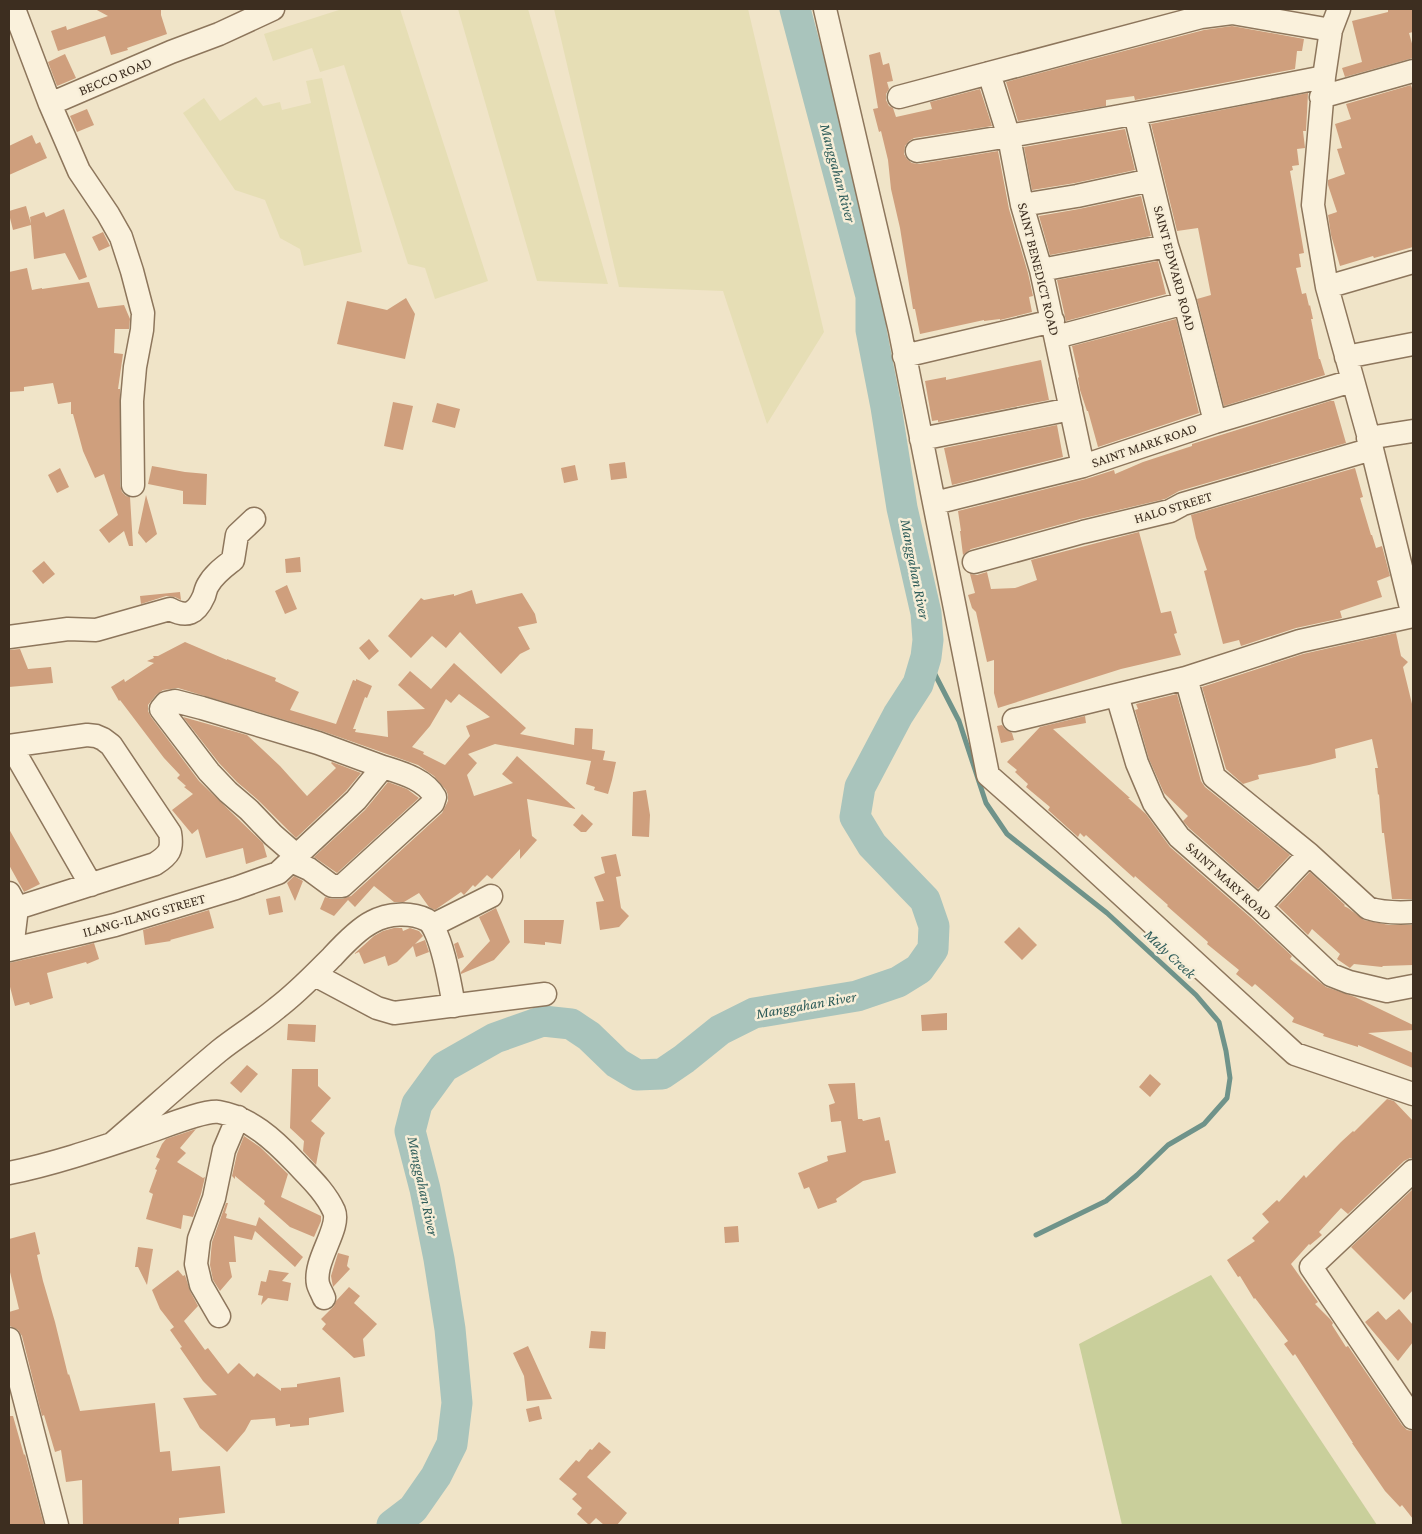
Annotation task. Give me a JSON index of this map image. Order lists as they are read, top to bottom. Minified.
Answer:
{"streets":{"street":["BECCO ROAD","SAINT EDWARD ROAD","SAINT BENEDICT ROAD","SAINT MARK ROAD","HALO STREET","SAINT MARY ROAD","ILANG-ILANG STREET"]},"crossings":[["SAINT EDWARD ROAD","SAINT MARK ROAD"],["SAINT BENEDICT ROAD","SAINT MARK ROAD"]],"water":["Manggahan River","Maly Creek"]}
